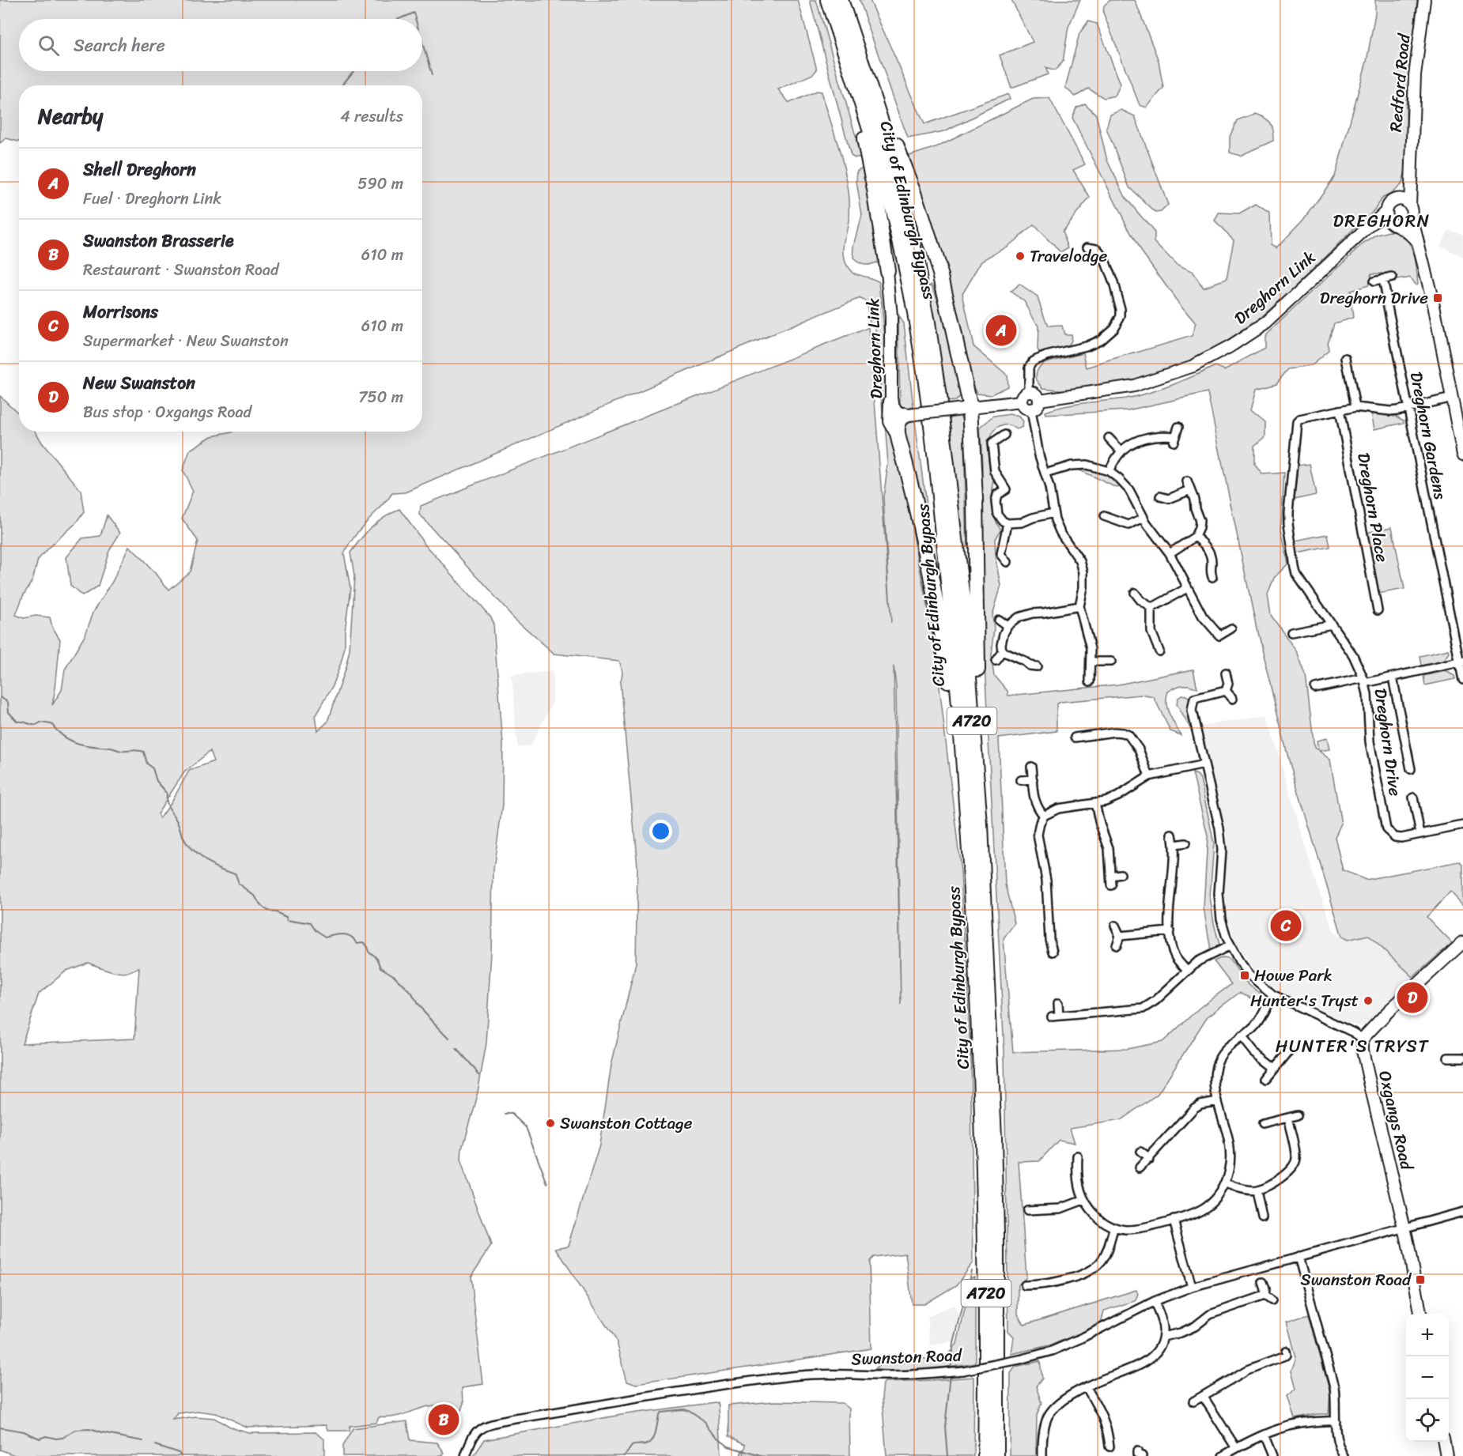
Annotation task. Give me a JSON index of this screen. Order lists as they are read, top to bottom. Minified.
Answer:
{"streets":{"highway":["City of Edinburgh Bypass","A720"],"main road":["Redford Road","Dreghorn Link","Oxgangs Road"],"street":["Dreghorn Gardens","Dreghorn Place","Dreghorn Drive","Swanston Road"]},"crossings":[["Redford Road","Dreghorn Link"],["Dreghorn Gardens","Dreghorn Drive"],["Dreghorn Place","Dreghorn Drive"],["Oxgangs Road","Swanston Road"]],"districts":["DREGHORN","HUNTER'S TRYST"],"places":{"other":["Travelodge","Hunter's Tryst","Swanston Cottage"],"transit":["Dreghorn Drive","Howe Park","Swanston Road"]},"page":{"search":"Search here","heading":["Nearby","4 results"],"list":[{"mark":"A","name":"Shell Dreghorn","note":"Fuel · Dreghorn Link","value":"590 m"},{"mark":"B","name":"Swanston Brasserie","note":"Restaurant · Swanston Road","value":"610 m"},{"mark":"C","name":"Morrisons","note":"Supermarket · New Swanston","value":"610 m"},{"mark":"D","name":"New Swanston","note":"Bus stop · Oxgangs Road","value":"750 m"}],"pins":["A","C","D","B"],"map_buttons":["+","−"]}}
